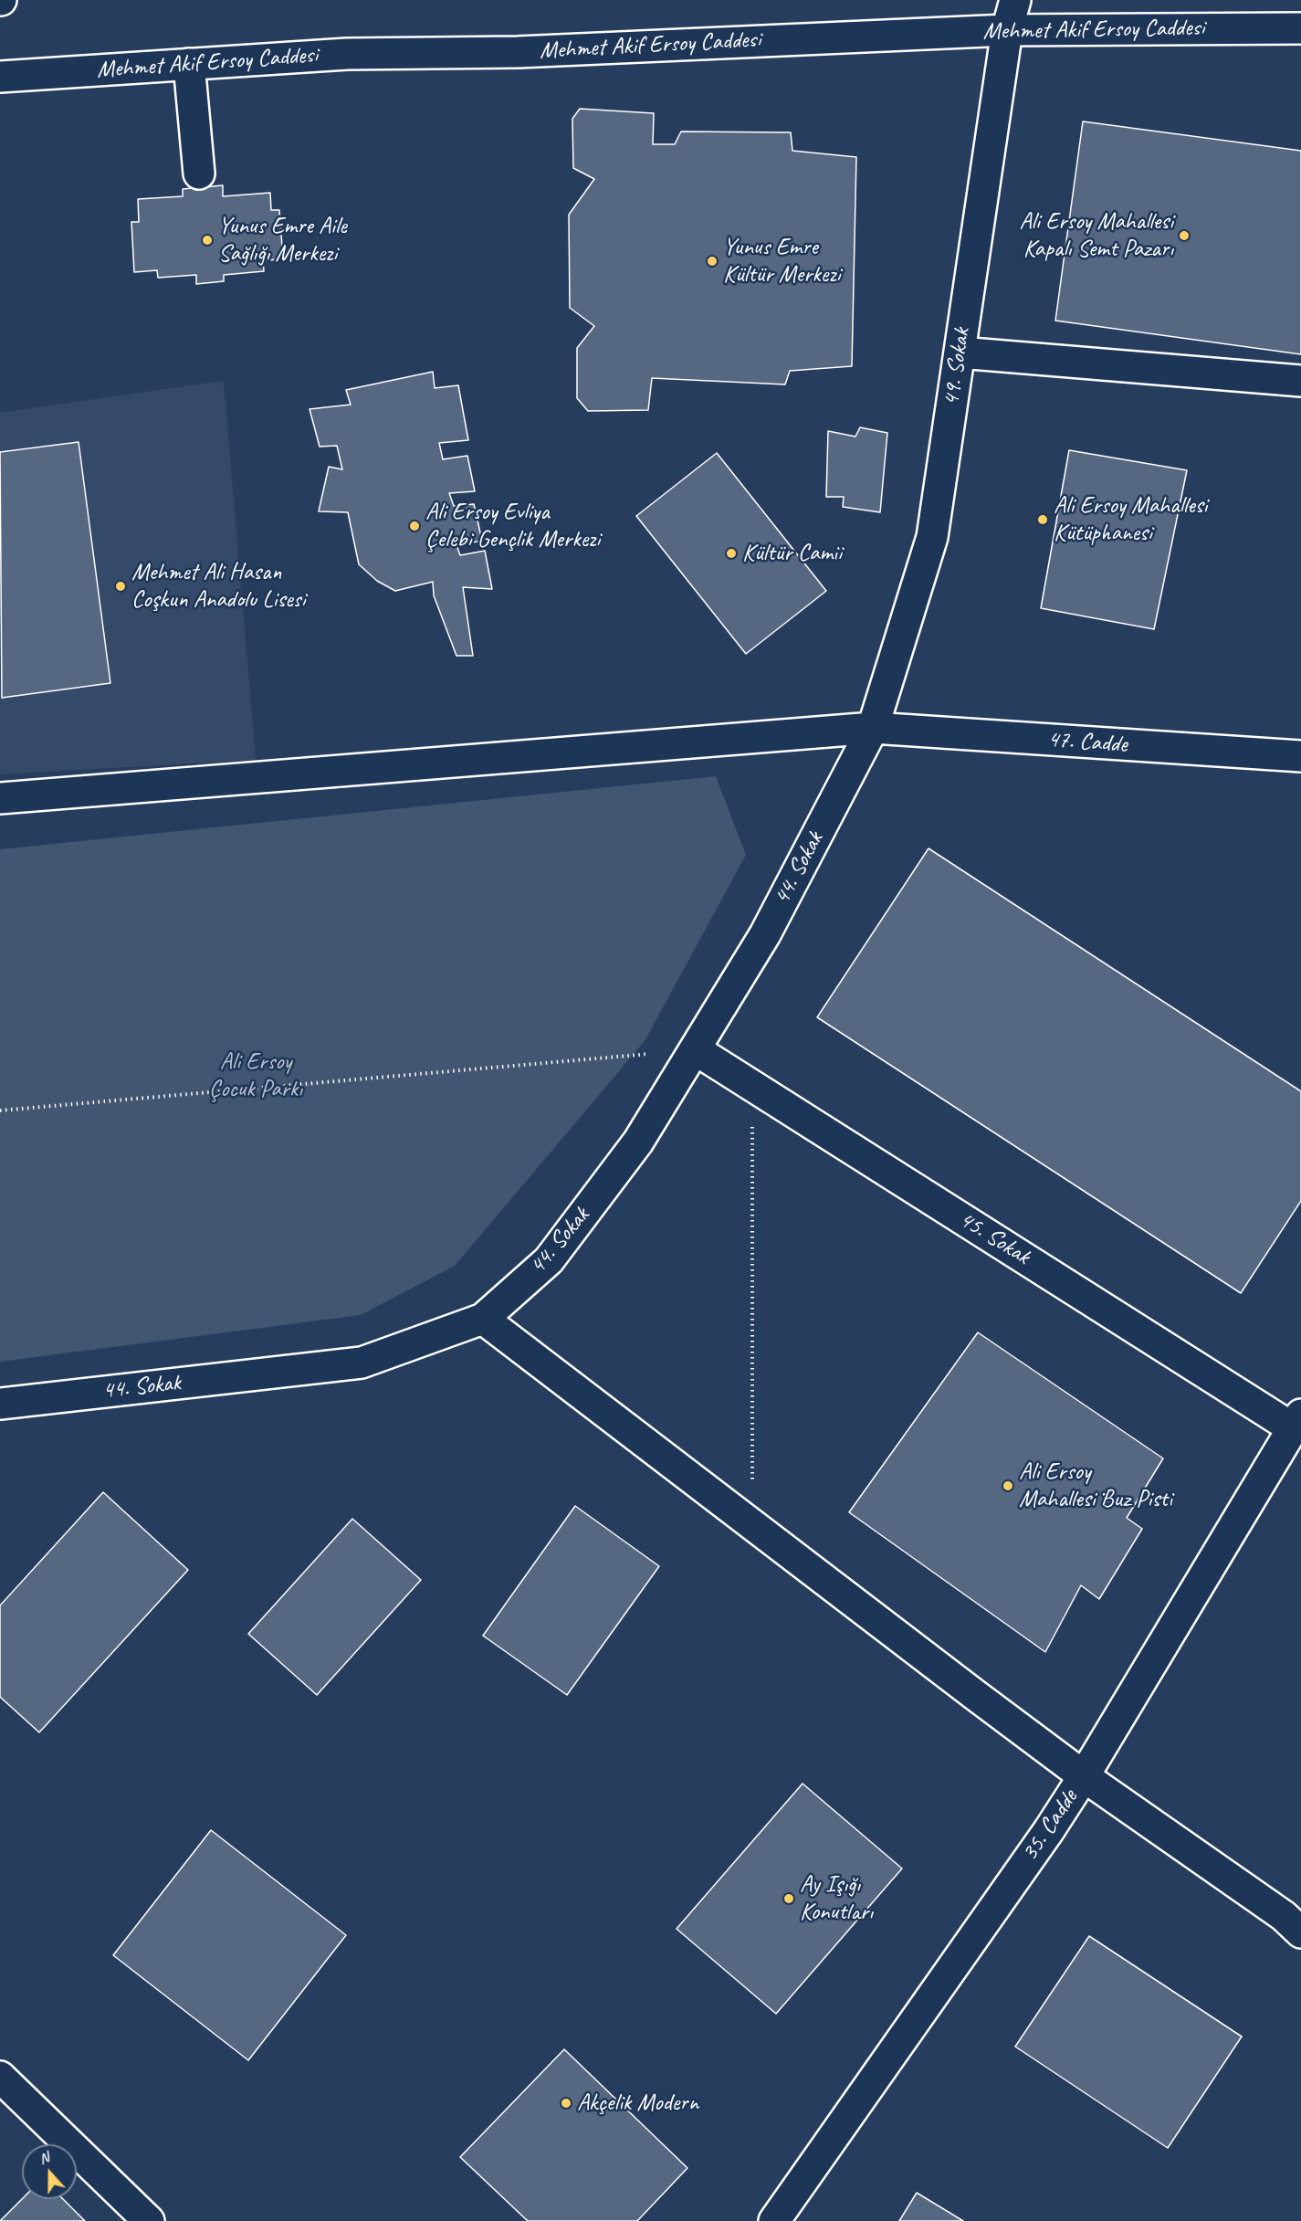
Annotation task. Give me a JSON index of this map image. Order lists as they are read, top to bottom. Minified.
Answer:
{"streets":{"street":["Mehmet Akif Ersoy Caddesi","49. Sokak","47. Cadde","44. Sokak","45. Sokak","35. Cadde"]},"crossings":[["Mehmet Akif Ersoy Caddesi","49. Sokak"],["49. Sokak","47. Cadde"],["49. Sokak","44. Sokak"],["47. Cadde","44. Sokak"],["44. Sokak","45. Sokak"],["45. Sokak","35. Cadde"]],"parks":["Ali Ersoy Çocuk Parkı"],"places":["Ali Ersoy Mahallesi Kapalı Semt Pazarı","Yunus Emre Aile Sağlığı Merkezi","Yunus Emre Kültür Merkezi","Ali Ersoy Mahallesi Kütüphanesi","Ali Ersoy Evliya Çelebi Gençlik Merkezi","Kültür Camii","Mehmet Ali Hasan Coşkun Anadolu Lisesi","Ali Ersoy Mahallesi̇ Buz Pisti","Ay Işığı Konutları","Akçelik Modern"],"north":"top"}
